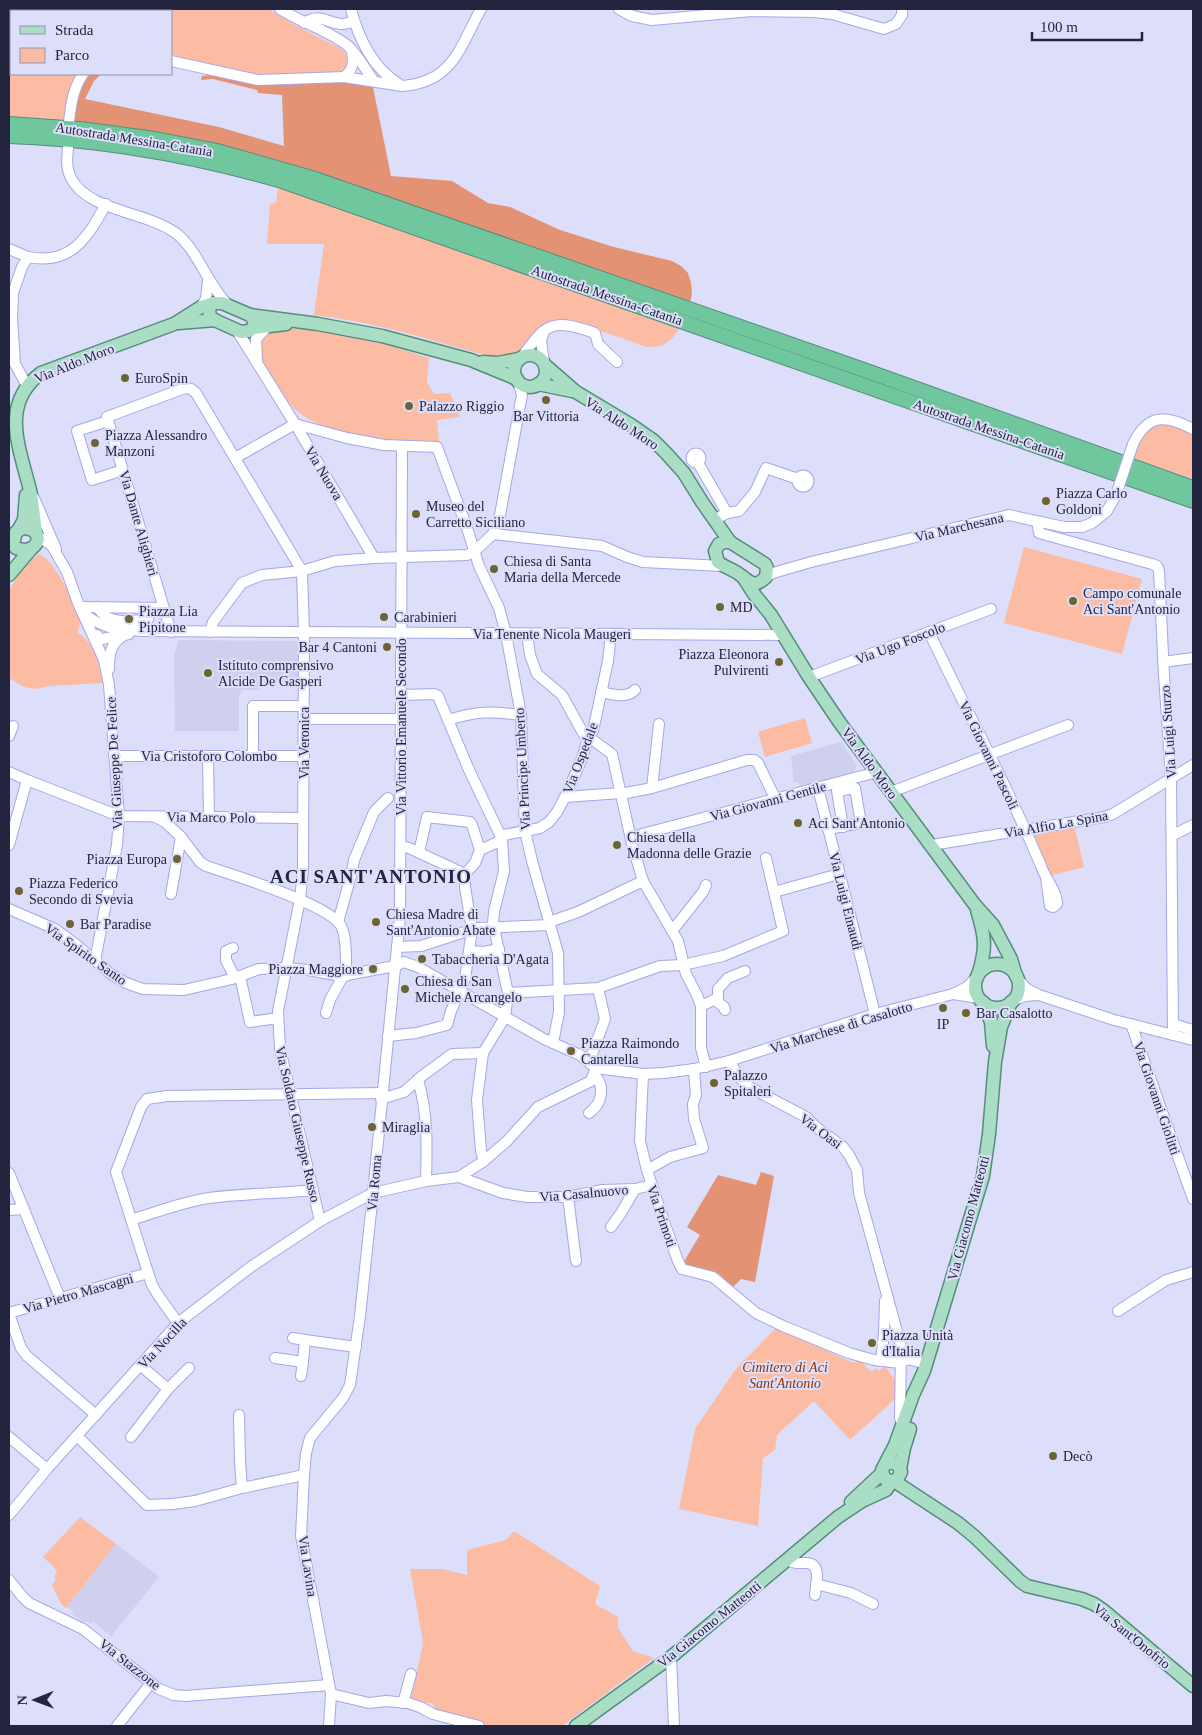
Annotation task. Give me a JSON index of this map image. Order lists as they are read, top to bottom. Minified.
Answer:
{"streets":{"highway":["Autostrada Messina-Catania"],"main road":["Via Aldo Moro","Via Giacomo Matteotti","Via Sant'Onofrio"],"street":["Via Nuova","Via Dante Alighieri","Via Marchesana","Via Tenente Nicola Maugeri","Via Ugo Foscolo","Via Vittorio Emanuele Secondo","Via Luigi Sturzo","Via Veronica","Via Giovanni Pascoli","Via Cristoforo Colombo","Via Ospedale","Via Giuseppe De Felice","Via Principe Umberto","Via Giovanni Gentile","Via Marco Polo","Via Alfio La Spina","Via Luigi Einaudi","Via Spirito Santo","Via Marchese di Casalotto","Via Giovanni Giolitti","Via Soldato Giuseppe Russo","Via Oasi","Via Roma","Via Casalnuovo","Via Primoti","Via Pietro Mascagni","Via Nocilla","Via Lavina","Via Stazzone"]},"crossings":[["Via Aldo Moro","Via Tenente Nicola Maugeri"],["Via Aldo Moro","Via Ugo Foscolo"],["Via Aldo Moro","Via Giovanni Gentile"],["Via Aldo Moro","Via Alfio La Spina"],["Via Nuova","Via Principe Umberto"],["Via Dante Alighieri","Via Tenente Nicola Maugeri"],["Via Marchesana","Via Luigi Sturzo"],["Via Tenente Nicola Maugeri","Via Vittorio Emanuele Secondo"],["Via Tenente Nicola Maugeri","Via Veronica"],["Via Tenente Nicola Maugeri","Via Ospedale"],["Via Tenente Nicola Maugeri","Via Principe Umberto"],["Via Ugo Foscolo","Via Giovanni Pascoli"],["Via Vittorio Emanuele Secondo","Via Principe Umberto"],["Via Vittorio Emanuele Secondo","Via Roma"],["Via Luigi Sturzo","Via Alfio La Spina"],["Via Veronica","Via Cristoforo Colombo"],["Via Veronica","Via Marco Polo"],["Via Veronica","Via Spirito Santo"],["Via Veronica","Via Soldato Giuseppe Russo"],["Via Giovanni Pascoli","Via Alfio La Spina"],["Via Cristoforo Colombo","Via Giuseppe De Felice"],["Via Ospedale","Via Principe Umberto"],["Via Giuseppe De Felice","Via Marco Polo"],["Via Giuseppe De Felice","Via Spirito Santo"],["Via Giovanni Gentile","Via Luigi Einaudi"],["Via Luigi Einaudi","Via Marchese di Casalotto"],["Via Spirito Santo","Via Soldato Giuseppe Russo"],["Via Marchese di Casalotto","Via Oasi"],["Via Marchese di Casalotto","Via Primoti"],["Via Soldato Giuseppe Russo","Via Nocilla"],["Via Roma","Via Nocilla"],["Via Roma","Via Lavina"],["Via Casalnuovo","Via Primoti"],["Via Casalnuovo","Via Nocilla"],["Via Giacomo Matteotti","Via Sant'Onofrio"],["Via Lavina","Via Stazzone"]],"districts":["ACI SANT'ANTONIO"],"parks":["Cimitero di Aci Sant'Antonio"],"places":["EuroSpin","Bar Vittoria","Palazzo Riggio","Piazza Alessandro Manzoni","Piazza Carlo Goldoni","Museo del Carretto Siciliano","Chiesa di Santa Maria della Mercede","Campo comunale Aci Sant'Antonio","MD","Carabinieri","Piazza Lia Pipitone","Bar 4 Cantoni","Piazza Eleonora Pulvirenti","Istituto comprensivo Alcide De Gasperi","Aci Sant'Antonio","Chiesa della Madonna delle Grazie","Piazza Europa","Piazza Federico Secondo di Svevia","Chiesa Madre di Sant'Antonio Abate","Bar Paradise","Tabaccheria D'Agata","Piazza Maggiore","Chiesa di San Michele Arcangelo","IP","Bar Casalotto","Piazza Raimondo Cantarella","Palazzo Spitaleri","Miraglia","Piazza Unità d'Italia","Decò"],"legend":["Strada","Parco"],"scale_bar":"100 m","north":"left"}
